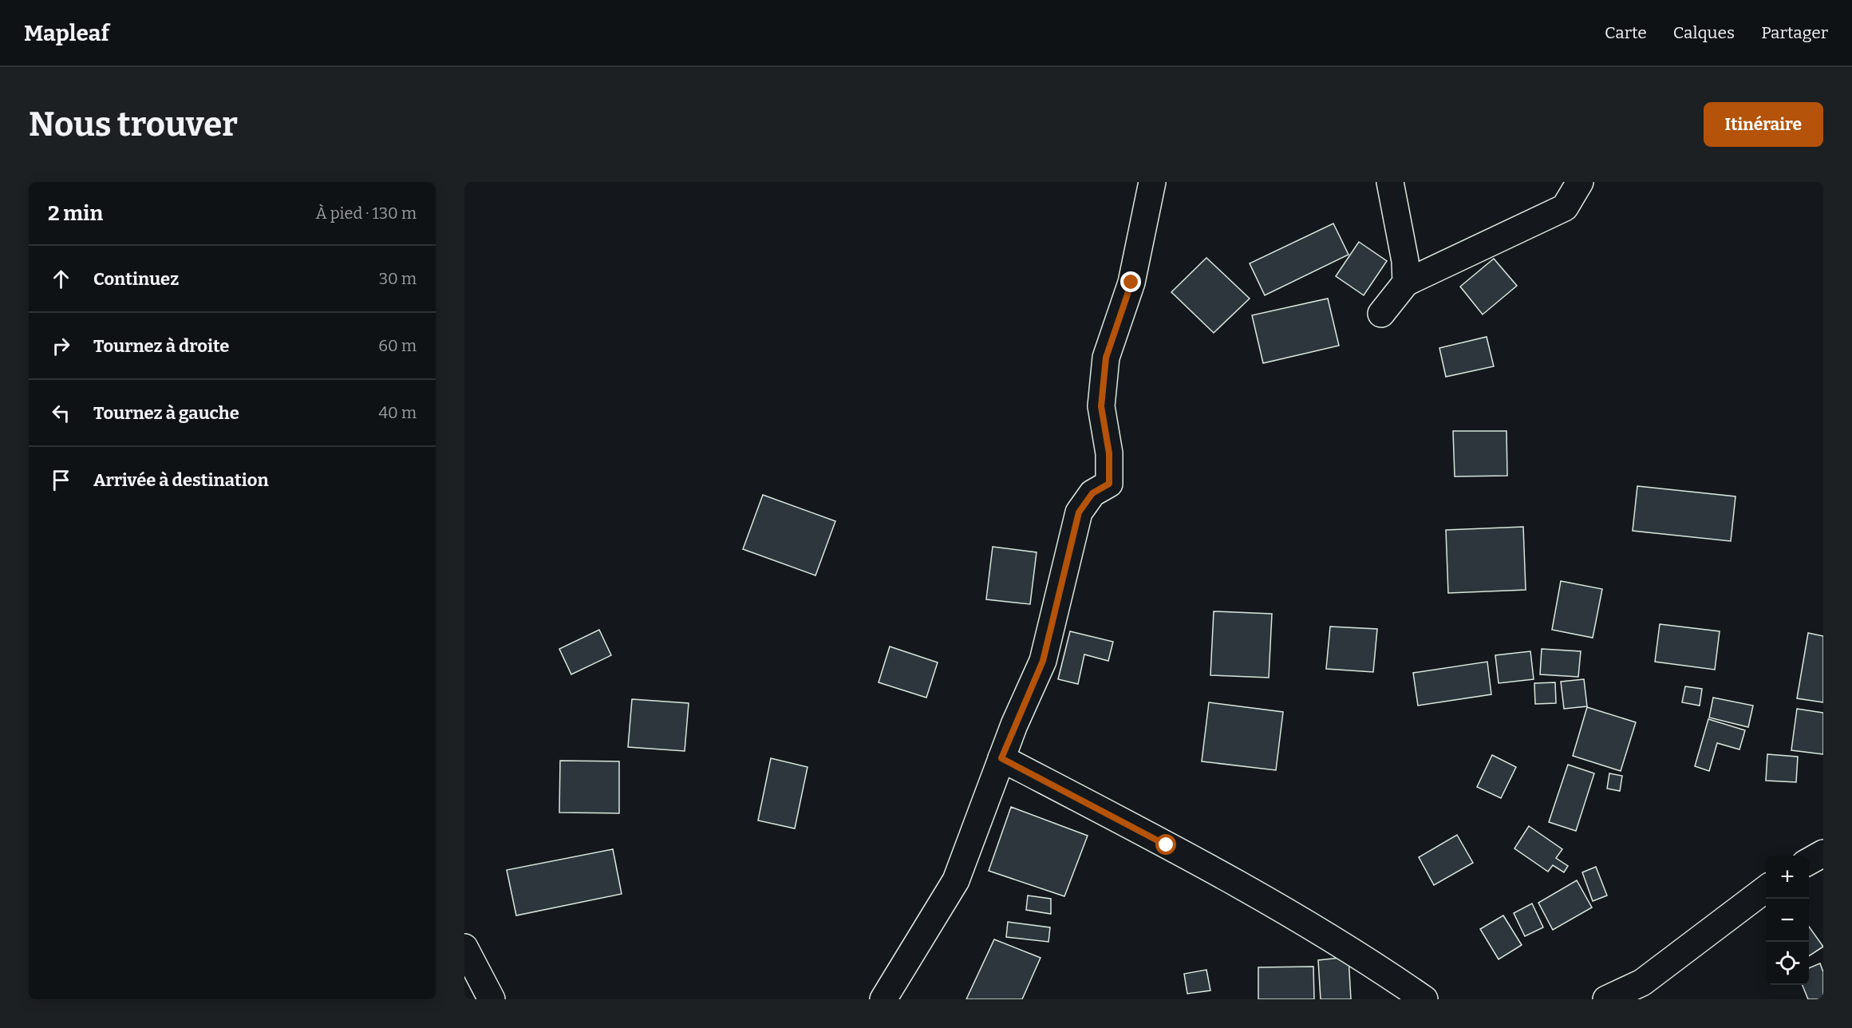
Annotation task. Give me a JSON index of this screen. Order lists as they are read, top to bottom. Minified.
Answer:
{"page":{"header":"Mapleaf","nav":["Carte","Calques","Partager"],"buttons":"Itinéraire","title":"Nous trouver","heading":["2 min","À pied · 130 m"],"list":[["Continuez","30 m"],["Tournez à droite","60 m"],["Tournez à gauche","40 m"],"Arrivée à destination"],"map_buttons":["+","−"]}}
